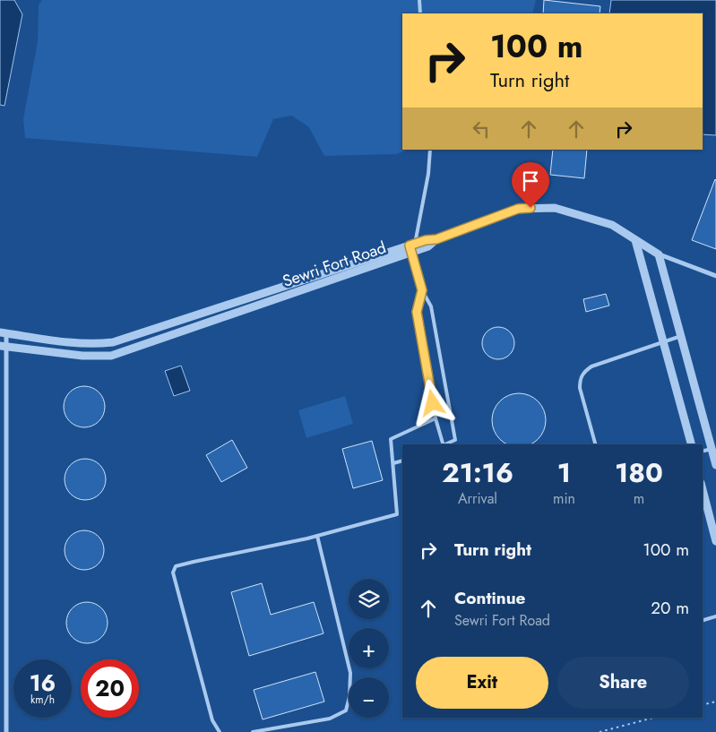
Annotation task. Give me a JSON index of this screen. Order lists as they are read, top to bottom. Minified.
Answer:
{"streets":{"street":["Sewri Fort Road"]},"page":{"turn":["100 m","Turn right"],"eta":["21:16","Arrival","1","min","180","m"],"list":[{"name":"Turn right","value":"100 m"},{"name":"Continue","note":"Sewri Fort Road","value":"20 m"}],"map_buttons":["+","−"],"buttons":["Exit","Share"],"speed":"16 km/h","limit":"20"}}
